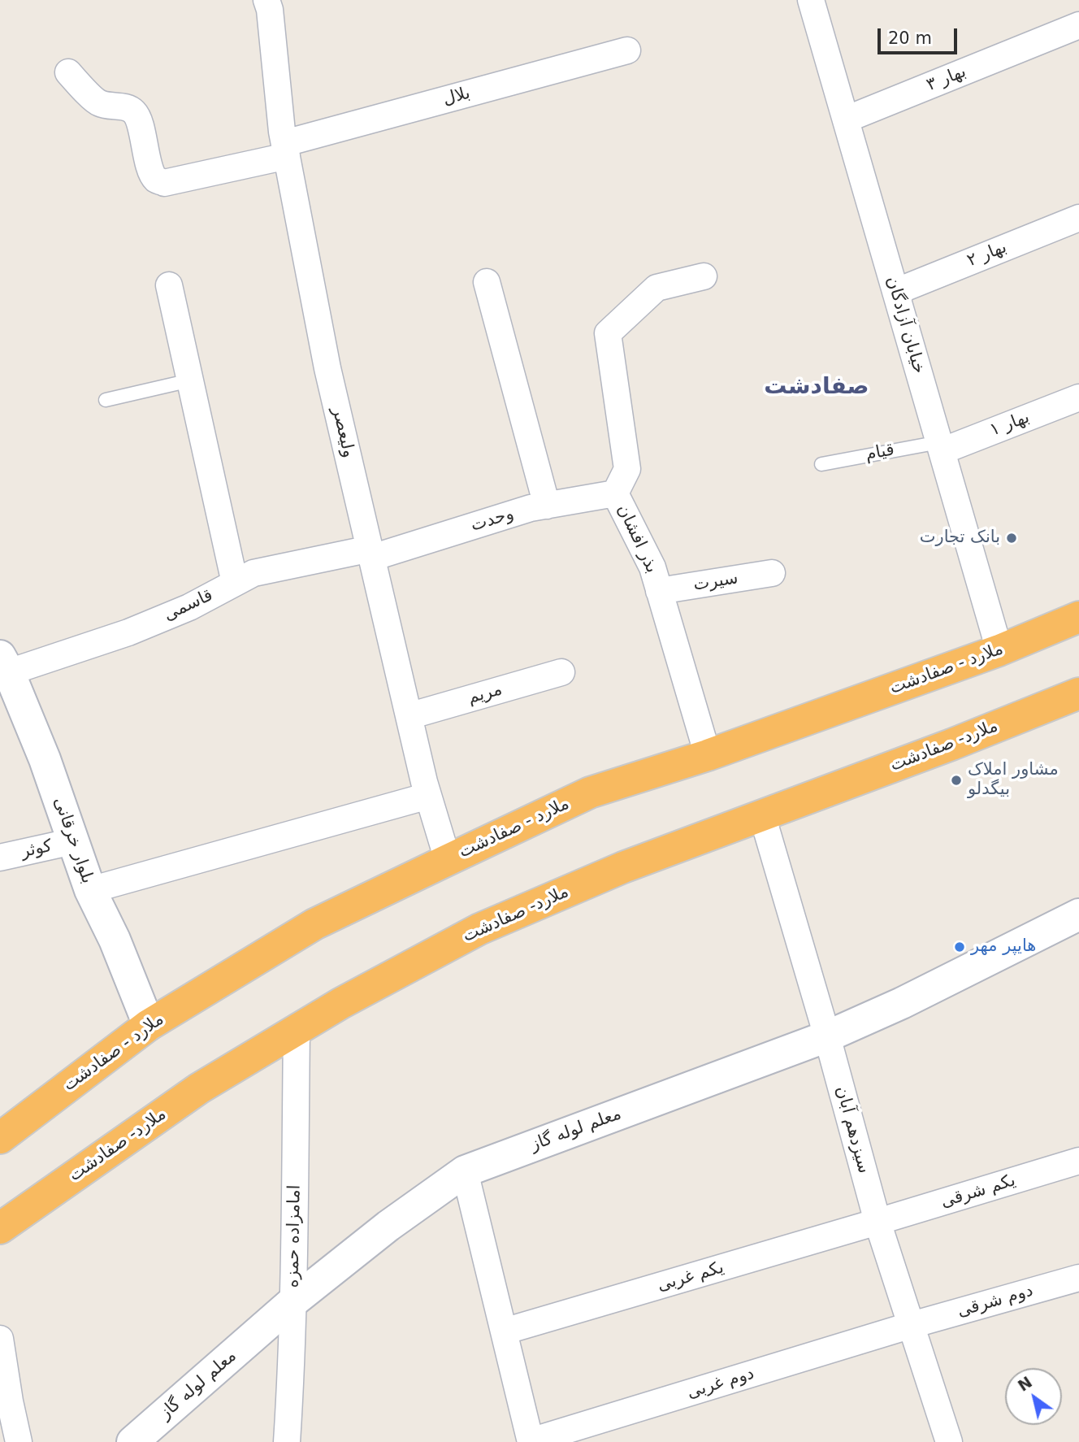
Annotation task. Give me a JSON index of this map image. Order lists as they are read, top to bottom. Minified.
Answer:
{"streets":{"highway":["ملارد - صفادشت","ملارد- صفادشت"],"street":["بهار ۳","بلال","بهار ۲","خیابان آزادگان","بهار ۱","ولیعصر","وحدت","بذر افشان","سیرت","قاسمی","مریم","بلوار خرقانی","کوثر","معلم لوله گاز","سیزدهم آبان","یکم شرقی","امامزاده حمزه","یکم غربی","دوم شرقی","دوم غربی"],"lane":["قیام"]},"crossings":[["بهار ۳","خیابان آزادگان"],["بلال","ولیعصر"],["بهار ۲","خیابان آزادگان"],["خیابان آزادگان","بهار ۱"],["خیابان آزادگان","قیام"],["خیابان آزادگان","ملارد - صفادشت"],["بهار ۱","قیام"],["ولیعصر","وحدت"],["ولیعصر","قاسمی"],["ولیعصر","ملارد - صفادشت"],["ولیعصر","مریم"],["وحدت","بذر افشان"],["وحدت","قاسمی"],["بذر افشان","سیرت"],["بذر افشان","ملارد - صفادشت"],["قاسمی","بلوار خرقانی"],["ملارد - صفادشت","بلوار خرقانی"],["ملارد- صفادشت","سیزدهم آبان"],["ملارد- صفادشت","امامزاده حمزه"],["بلوار خرقانی","کوثر"],["معلم لوله گاز","سیزدهم آبان"],["معلم لوله گاز","امامزاده حمزه"],["سیزدهم آبان","یکم شرقی"],["سیزدهم آبان","یکم غربی"],["سیزدهم آبان","دوم شرقی"],["سیزدهم آبان","دوم غربی"],["یکم شرقی","یکم غربی"],["دوم شرقی","دوم غربی"]],"districts":["صفادشت"],"places":["بانک تجارت","مشاور املاک بیگدلو","هایپر مهر"],"scale_bar":"20 m","north":"top left"}
